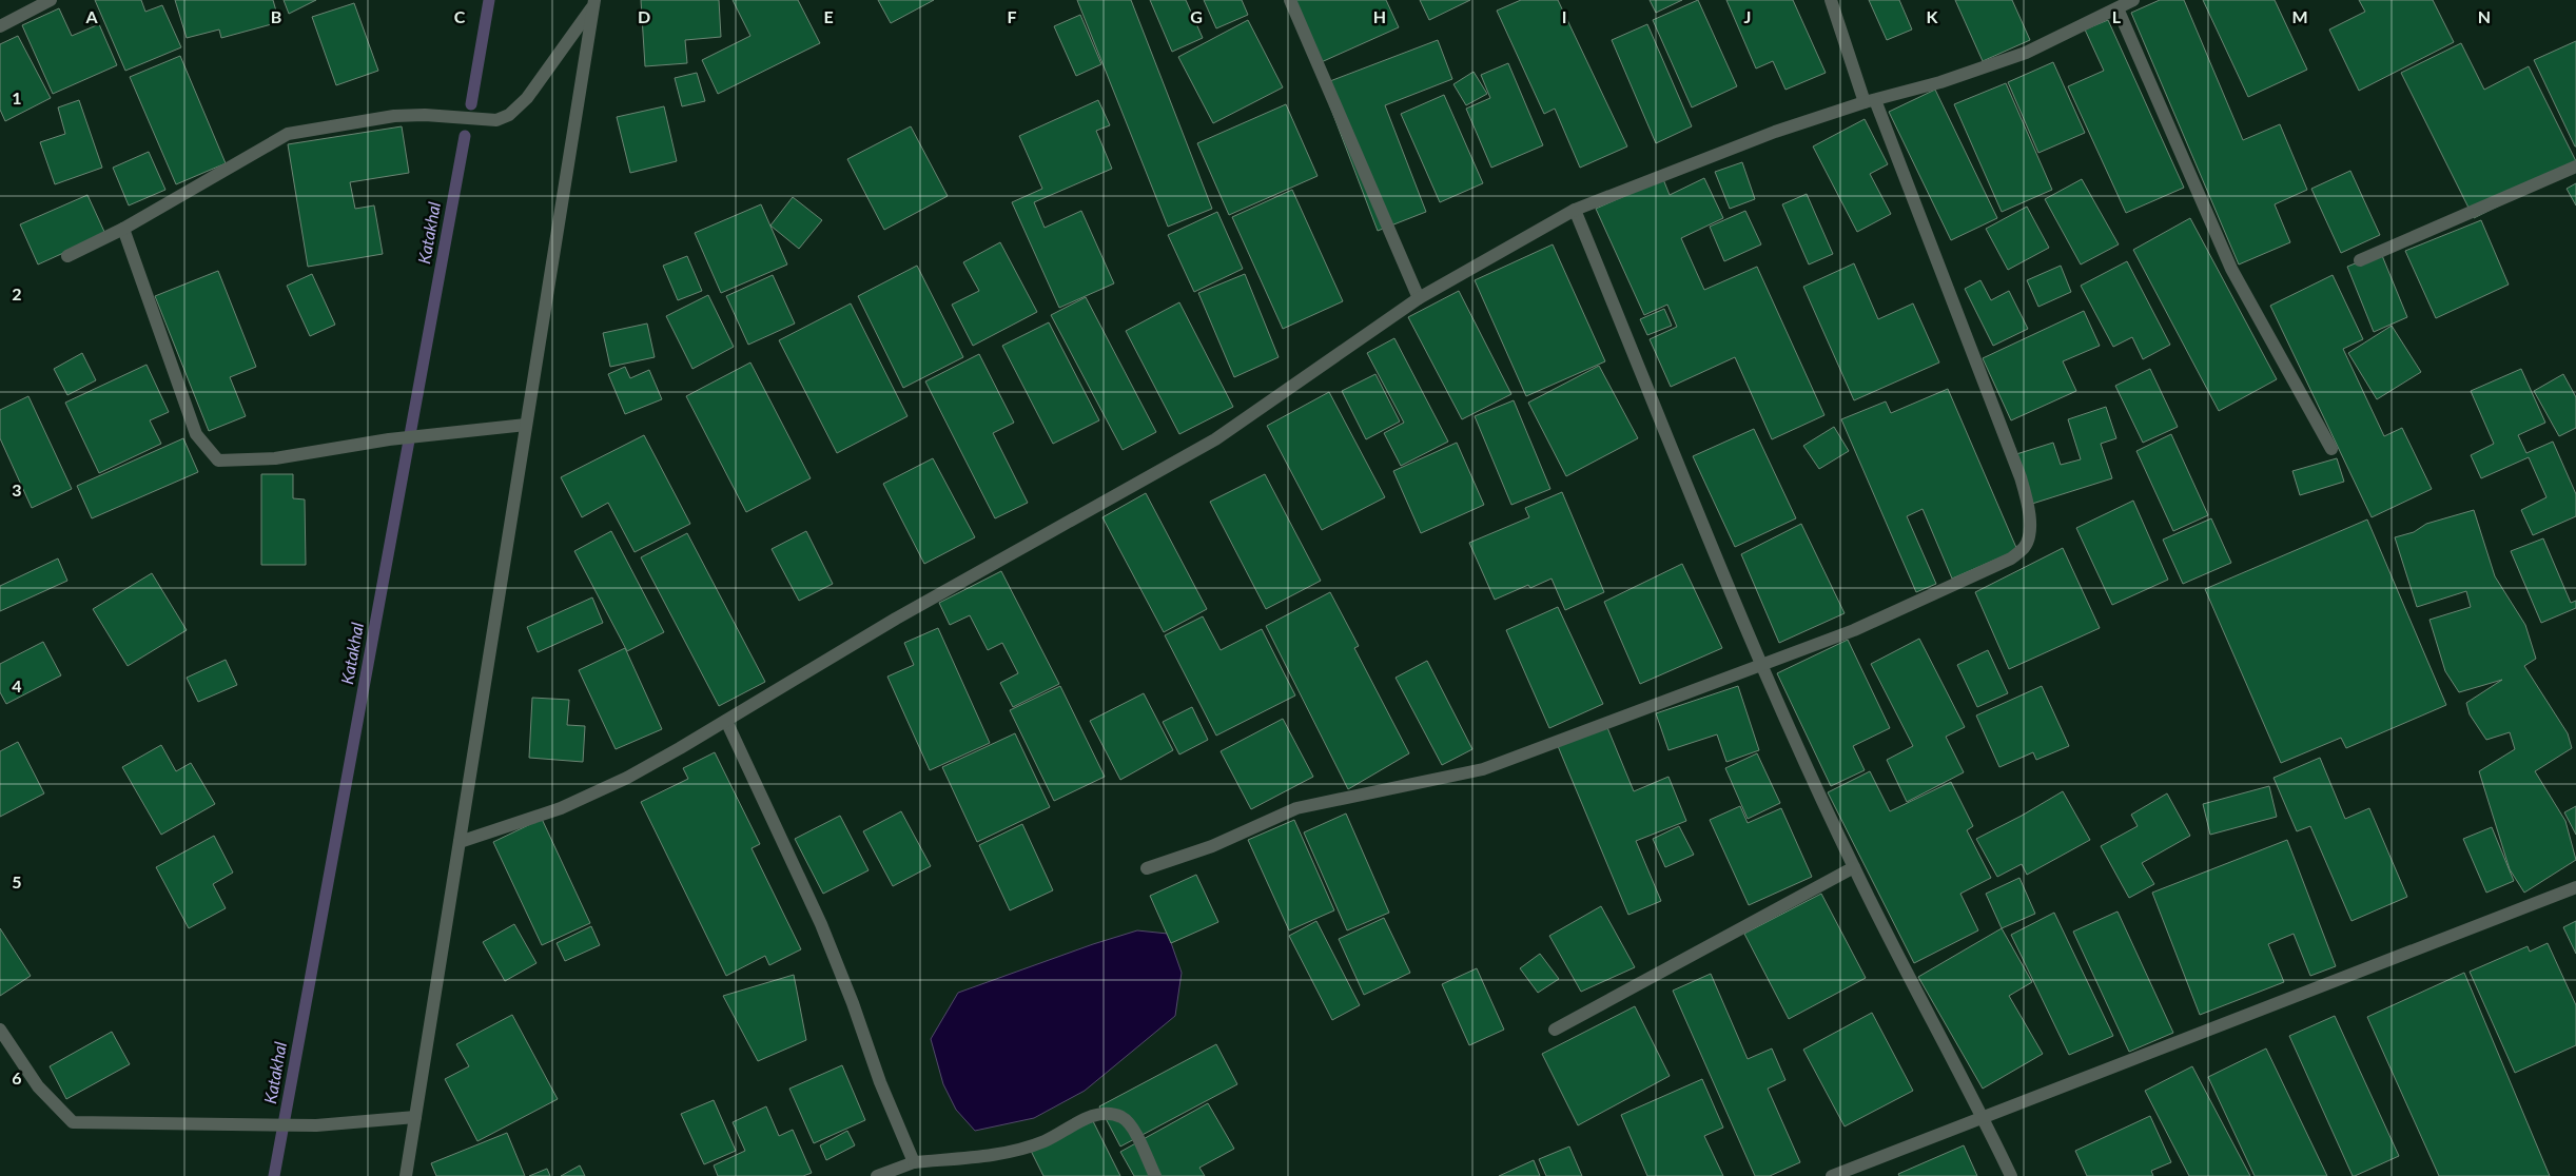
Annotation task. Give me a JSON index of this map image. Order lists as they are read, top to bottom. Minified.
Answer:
{"water":["Katakhal"],"grid":{"columns":["A","B","C","D","E","F","G","H","I","J","K","L","M","N"],"rows":["1","2","3","4","5","6"]}}
